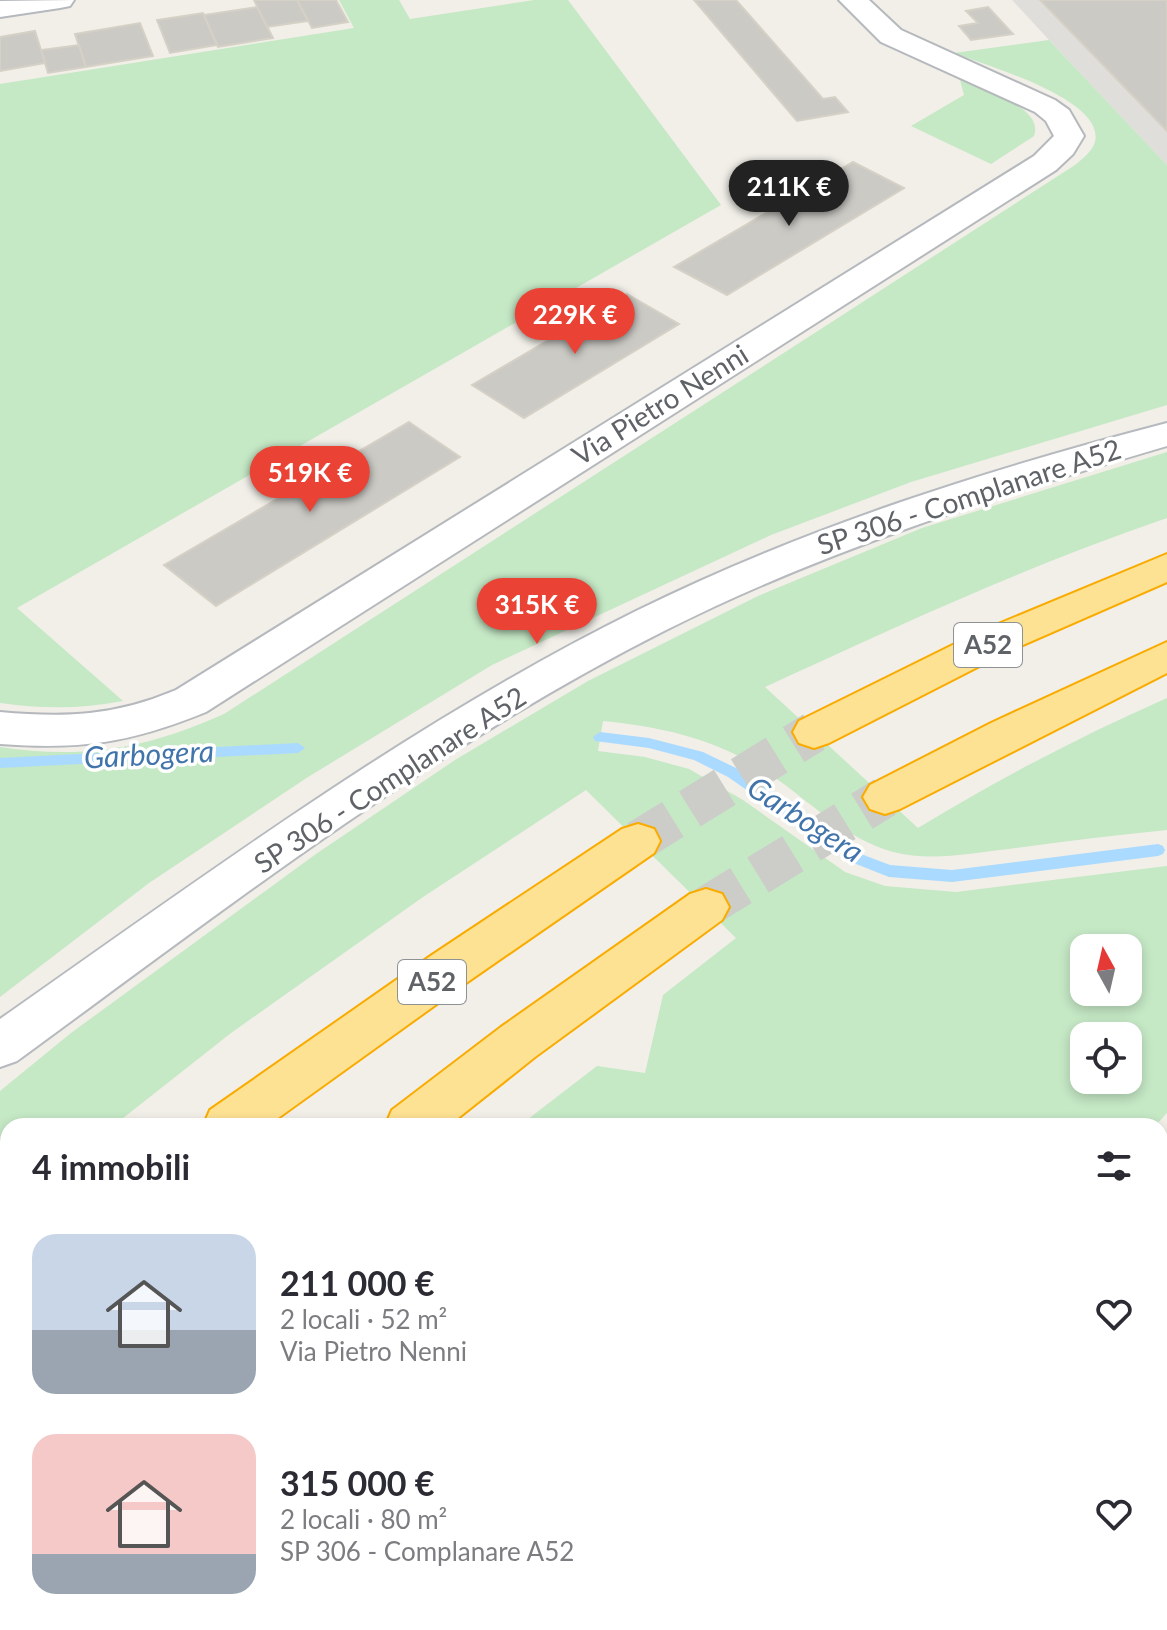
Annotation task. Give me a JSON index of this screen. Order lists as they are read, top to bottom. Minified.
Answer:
{"streets":{"highway":["A52"],"street":["Via Pietro Nenni","SP 306 - Complanare A52"]},"water":["Garbogera"],"north":"top","page":{"price":["211K €","229K €","519K €","315K €"],"heading":"4 immobili","list":[{"name":"211 000 €","note":"2 locali · 52 m² · Via Pietro Nenni"},{"name":"315 000 €","note":"2 locali · 80 m² · SP 306 - Complanare A52"}]}}
